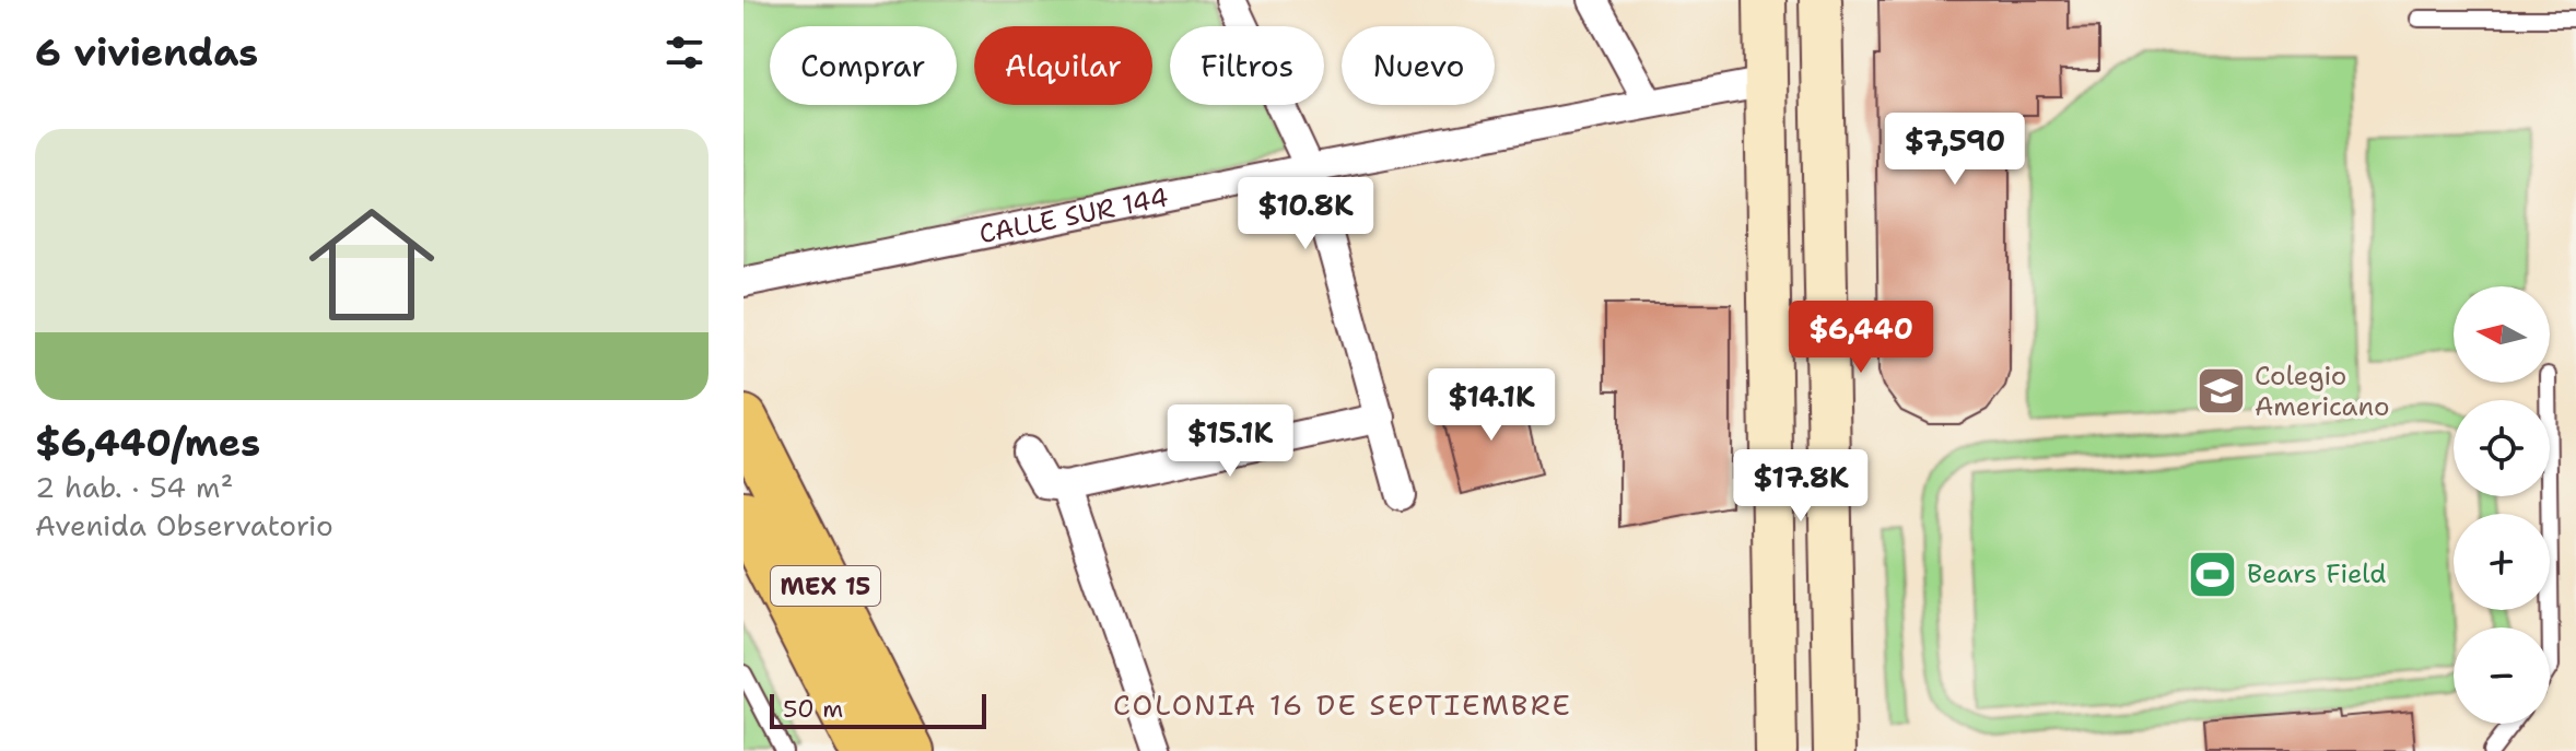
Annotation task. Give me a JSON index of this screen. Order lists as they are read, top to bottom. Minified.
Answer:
{"streets":{"highway":["MEX 15"],"street":["CALLE SUR 144"]},"districts":["COLONIA 16 DE SEPTIEMBRE"],"places":{"school or university":["Colegio Americano"],"sports":["Bears Field"]},"scale_bar":"50 m","north":"left","page":{"heading":"6 viviendas","chip":["Comprar","Alquilar","Filtros","Nuevo"],"list":[{"name":"$6,440/mes","note":"2 hab. · 54 m² · Avenida Observatorio"}],"price":["$7,590","$10.8K","$6,440","$14.1K","$15.1K","$17.8K"],"map_buttons":["+","−"],"scale":"50 m"}}
